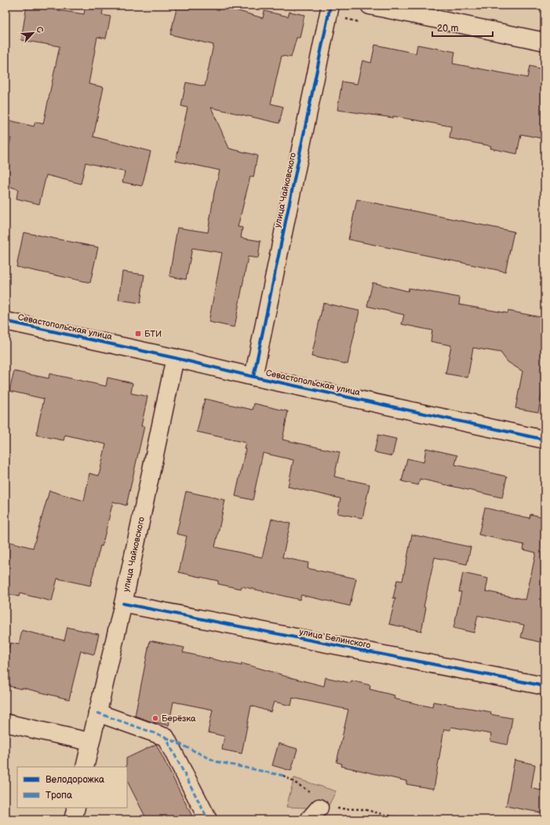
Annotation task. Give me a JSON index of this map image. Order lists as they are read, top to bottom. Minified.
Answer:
{"streets":{"street":["улица Чайковского","Севастопольская улица","улица Белинского"]},"crossings":[["улица Чайковского","Севастопольская улица"],["улица Чайковского","улица Белинского"]],"places":{"transit":["БТИ"],"other":["Берёзка"]},"legend":["Велодорожка","Тропа"],"scale_bar":"20 m","north":"top right"}
